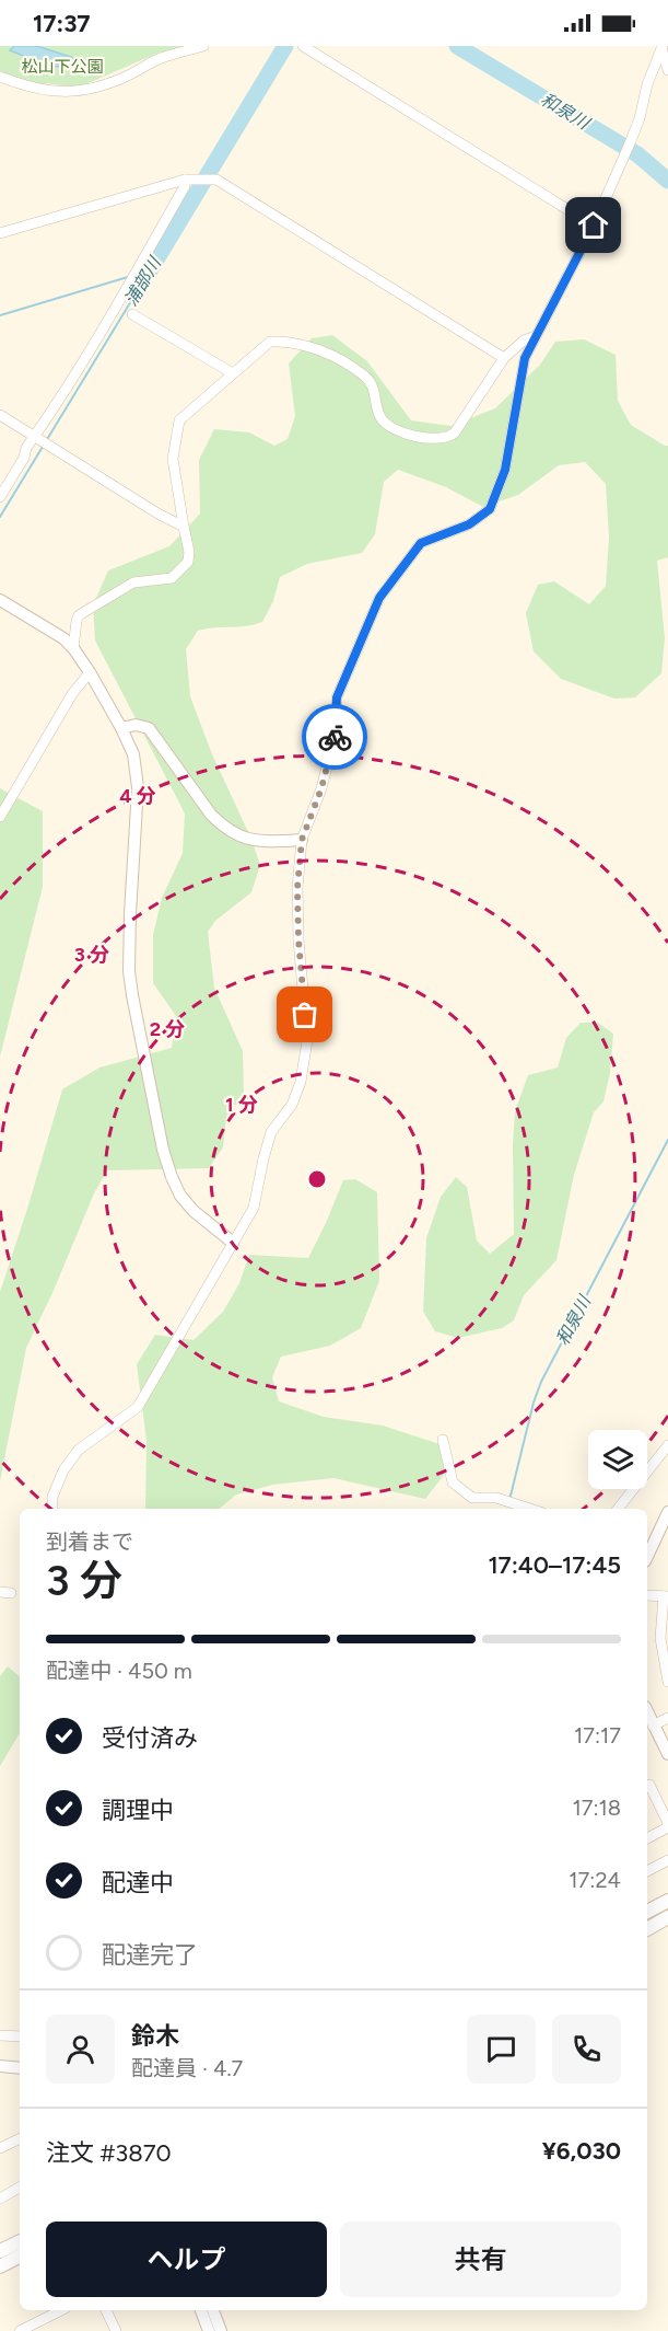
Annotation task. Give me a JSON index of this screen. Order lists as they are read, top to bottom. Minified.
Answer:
{"water":["和泉川","浦部川"],"parks":["松山下公園"],"page":{"status":"17:37","heading":["3 分","到着まで","17:40–17:45"],"panel":["鈴木","配達員 · 4.7","注文 #3870","¥6,030"],"bar":"配達中 · 450 m","list":[["受付済み","17:17"],["調理中","17:18"],["配達中","17:24"],"配達完了"],"buttons":["ヘルプ","共有"]},"rings":["4 分","3 分","2 分","1 分"]}
